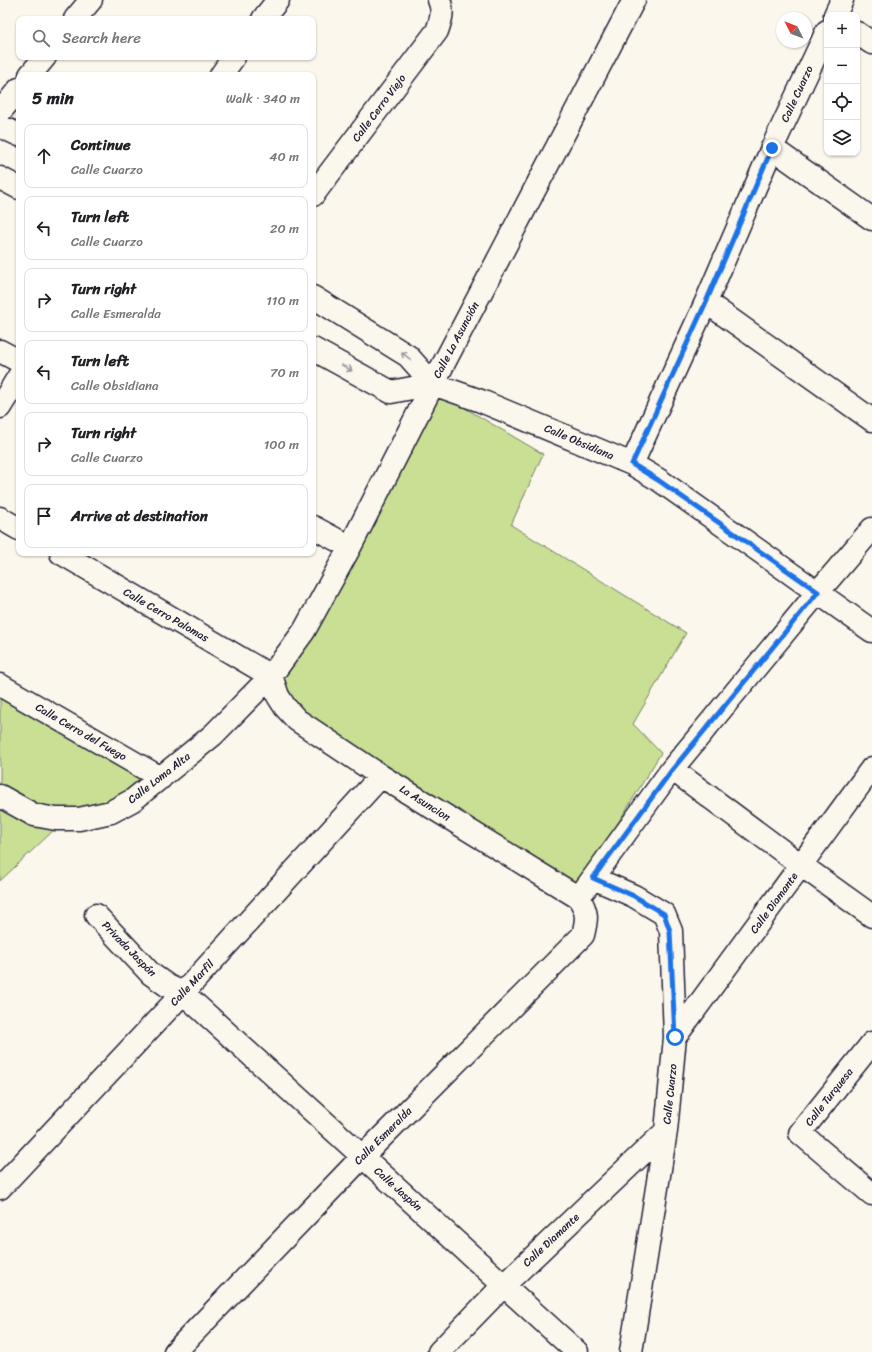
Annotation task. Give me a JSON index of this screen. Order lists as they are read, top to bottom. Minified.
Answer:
{"streets":{"street":["Calle Cuarzo","Calle Cerro Viejo","Calle La Asunción","Calle Obsidiana","Calle Cerro Palomas","Calle Cerro del Fuego","Calle Loma Alta","La Asuncion","Calle Diamante","Privada Jaspón","Calle Marfil","Calle Turquesa","Calle Esmeralda","Calle Jaspón"]},"crossings":[["Calle Cuarzo","Calle Obsidiana"],["Calle Cuarzo","Calle Diamante"],["Calle La Asunción","Calle Obsidiana"],["Calle La Asunción","Calle Cerro Palomas"],["Calle La Asunción","Calle Loma Alta"],["Calle La Asunción","La Asuncion"],["Calle Cerro Palomas","Calle Loma Alta"],["Calle Cerro Palomas","La Asuncion"],["Calle Cerro del Fuego","Calle Loma Alta"],["Calle Loma Alta","La Asuncion"],["La Asuncion","Calle Marfil"],["La Asuncion","Calle Esmeralda"],["Calle Diamante","Calle Jaspón"],["Privada Jaspón","Calle Marfil"],["Privada Jaspón","Calle Jaspón"],["Calle Marfil","Calle Jaspón"],["Calle Esmeralda","Calle Jaspón"]],"north":"top left","page":{"map_buttons":["+","−"],"search":"Search here","heading":["5 min","Walk · 340 m"],"list":[["Continue","Calle Cuarzo","40 m"],["Turn left","Calle Cuarzo","20 m"],["Turn right","Calle Esmeralda","110 m"],["Turn left","Calle Obsidiana","70 m"],["Turn right","Calle Cuarzo","100 m"],"Arrive at destination"]}}
